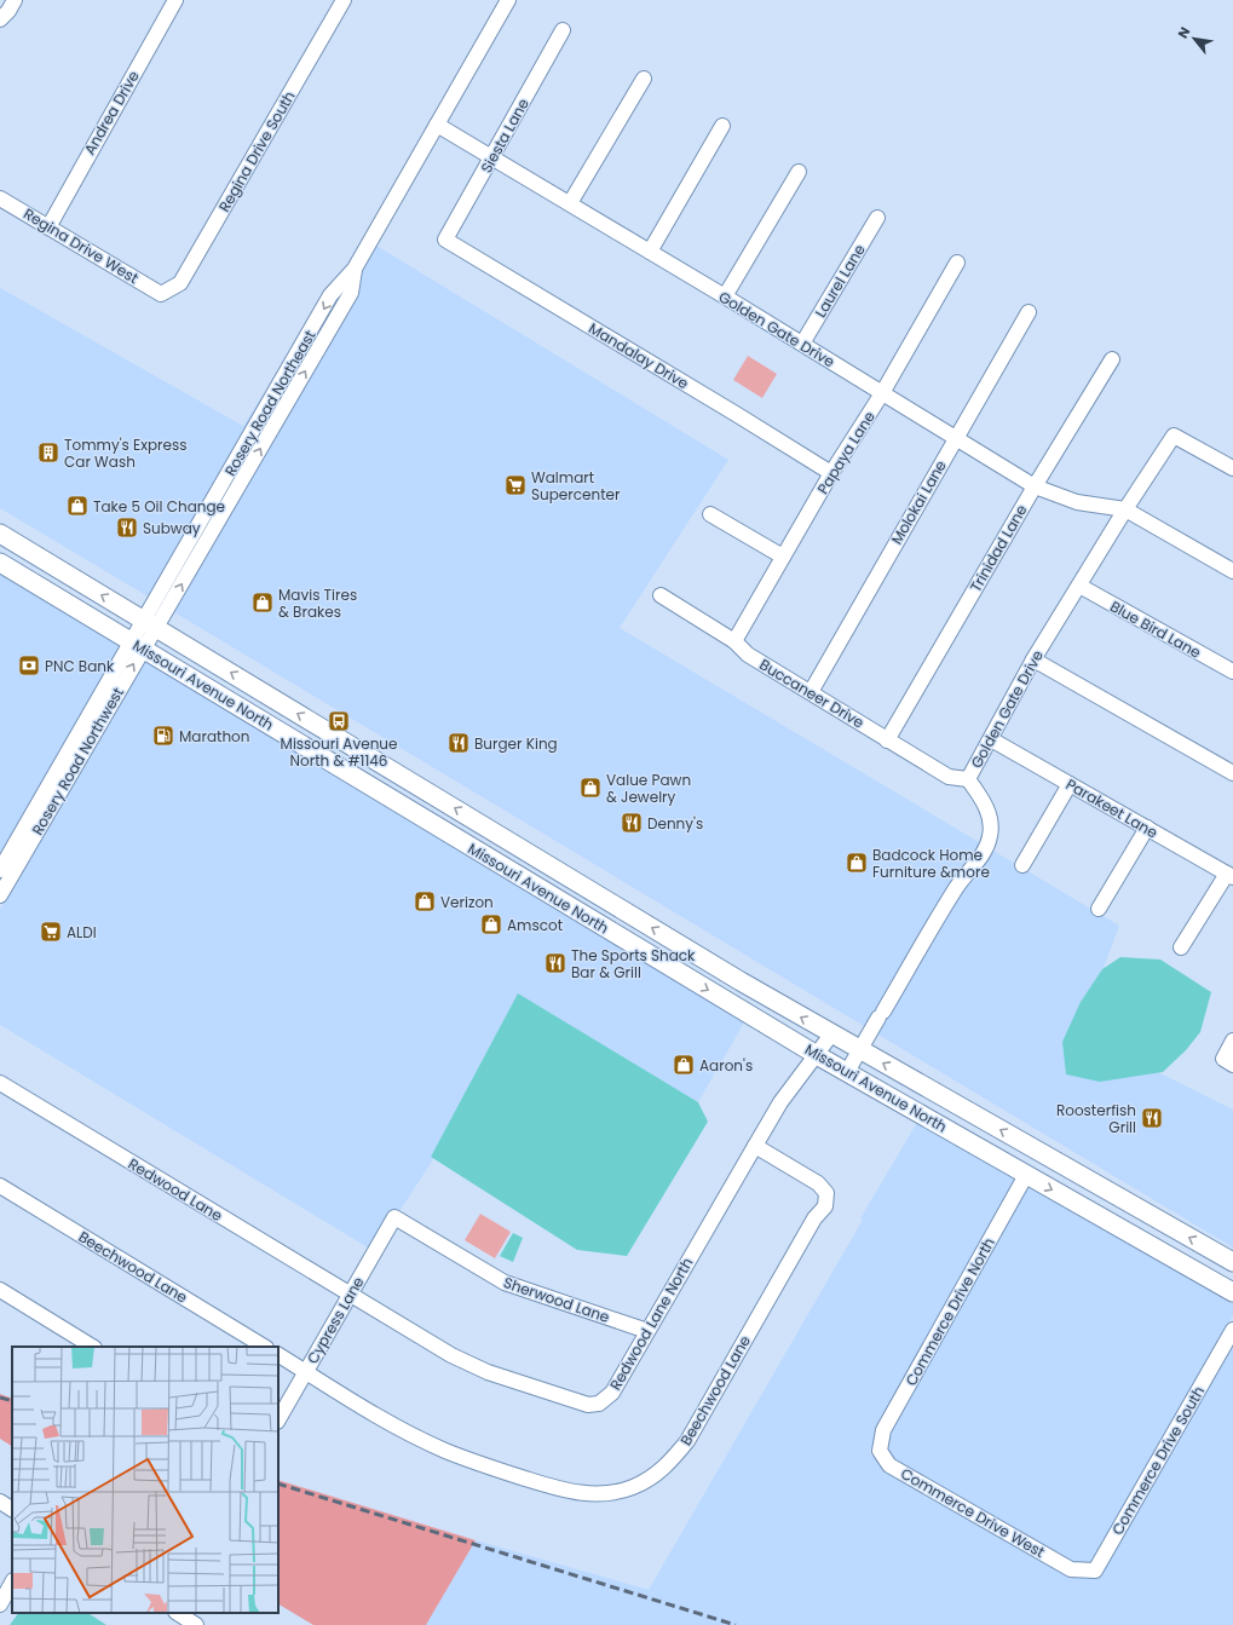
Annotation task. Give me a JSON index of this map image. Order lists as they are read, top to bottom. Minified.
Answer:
{"streets":{"main road":["Missouri Avenue North"],"street":["Andrea Drive","Siesta Lane","Regina Drive South","Regina Drive West","Laurel Lane","Golden Gate Drive","Mandalay Drive","Rosery Road Northeast","Papaya Lane","Molokai Lane","Trinidad Lane","Blue Bird Lane","Buccaneer Drive","Rosery Road Northwest","Parakeet Lane","Redwood Lane","Beechwood Lane","Sherwood Lane","Commerce Drive North","Cypress Lane","Redwood Lane North","Commerce Drive South","Commerce Drive West"]},"crossings":[["Andrea Drive","Regina Drive West"],["Siesta Lane","Golden Gate Drive"],["Siesta Lane","Mandalay Drive"],["Regina Drive South","Regina Drive West"],["Laurel Lane","Golden Gate Drive"],["Golden Gate Drive","Rosery Road Northeast"],["Golden Gate Drive","Papaya Lane"],["Golden Gate Drive","Molokai Lane"],["Golden Gate Drive","Trinidad Lane"],["Golden Gate Drive","Blue Bird Lane"],["Golden Gate Drive","Missouri Avenue North"],["Golden Gate Drive","Buccaneer Drive"],["Golden Gate Drive","Parakeet Lane"],["Mandalay Drive","Papaya Lane"],["Rosery Road Northeast","Missouri Avenue North"],["Rosery Road Northeast","Rosery Road Northwest"],["Papaya Lane","Buccaneer Drive"],["Molokai Lane","Buccaneer Drive"],["Trinidad Lane","Buccaneer Drive"],["Missouri Avenue North","Rosery Road Northwest"],["Missouri Avenue North","Commerce Drive North"],["Missouri Avenue North","Redwood Lane North"],["Redwood Lane","Cypress Lane"],["Redwood Lane","Redwood Lane North"],["Beechwood Lane","Cypress Lane"],["Beechwood Lane","Redwood Lane North"],["Sherwood Lane","Cypress Lane"],["Sherwood Lane","Redwood Lane North"],["Commerce Drive North","Commerce Drive West"],["Cypress Lane","Redwood Lane North"],["Commerce Drive South","Commerce Drive West"]],"places":{"building":["Tommy's Express Car Wash"],"supermarket":["Walmart Supercenter","ALDI"],"shop":["Take 5 Oil Change","Mavis Tires & Brakes","Value Pawn & Jewelry","Badcock Home Furniture &more","Verizon","Amscot","Aaron's"],"restaurant":["Subway","Burger King","Denny's","The Sports Shack Bar & Grill","Roosterfish Grill"],"bank":["PNC Bank"],"bus stop":["Missouri Avenue North & #1146"],"fuel station":["Marathon"]},"north":"top left"}
